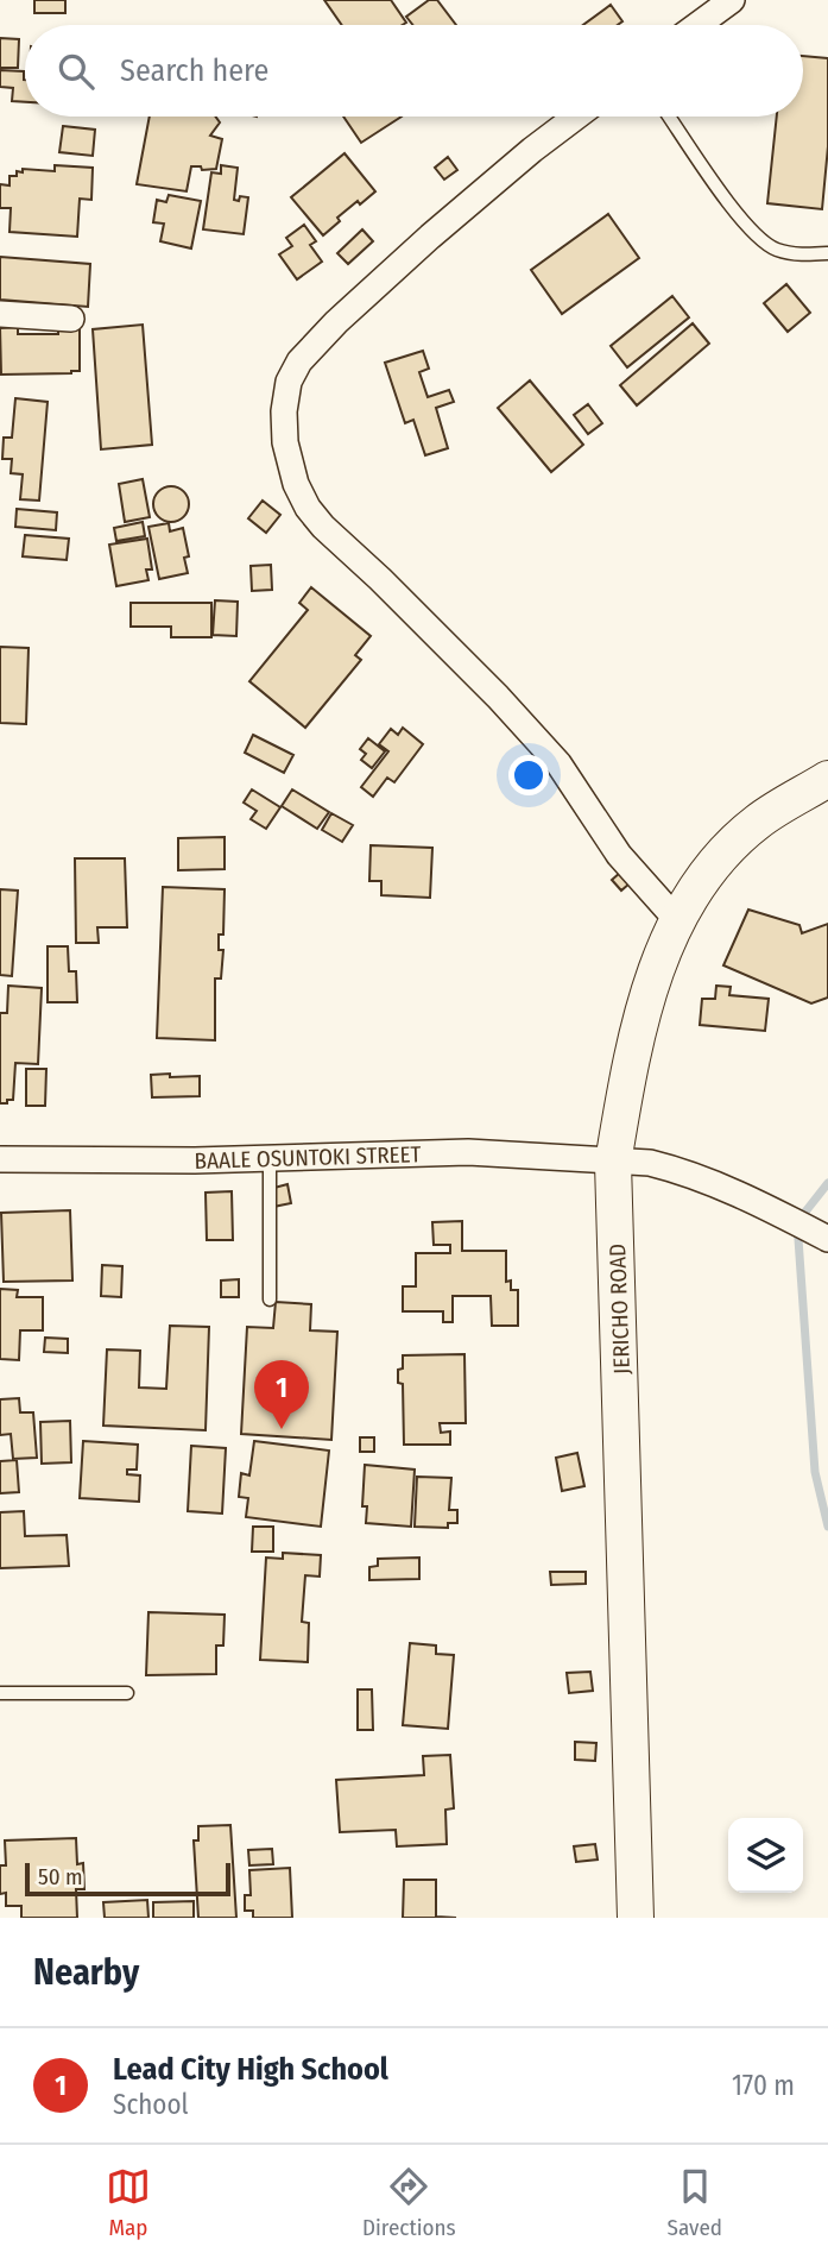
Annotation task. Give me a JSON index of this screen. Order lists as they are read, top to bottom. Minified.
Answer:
{"streets":{"street":["BAALE OSUNTOKI STREET","JERICHO ROAD"]},"crossings":[["BAALE OSUNTOKI STREET","JERICHO ROAD"]],"scale_bar":"50 m","page":{"search":"Search here","pins":"1","scale":"50 m","heading":"Nearby","list":[{"mark":"1","name":"Lead City High School","note":"School","value":"170 m"}],"nav":["Map","Directions","Saved"]}}
